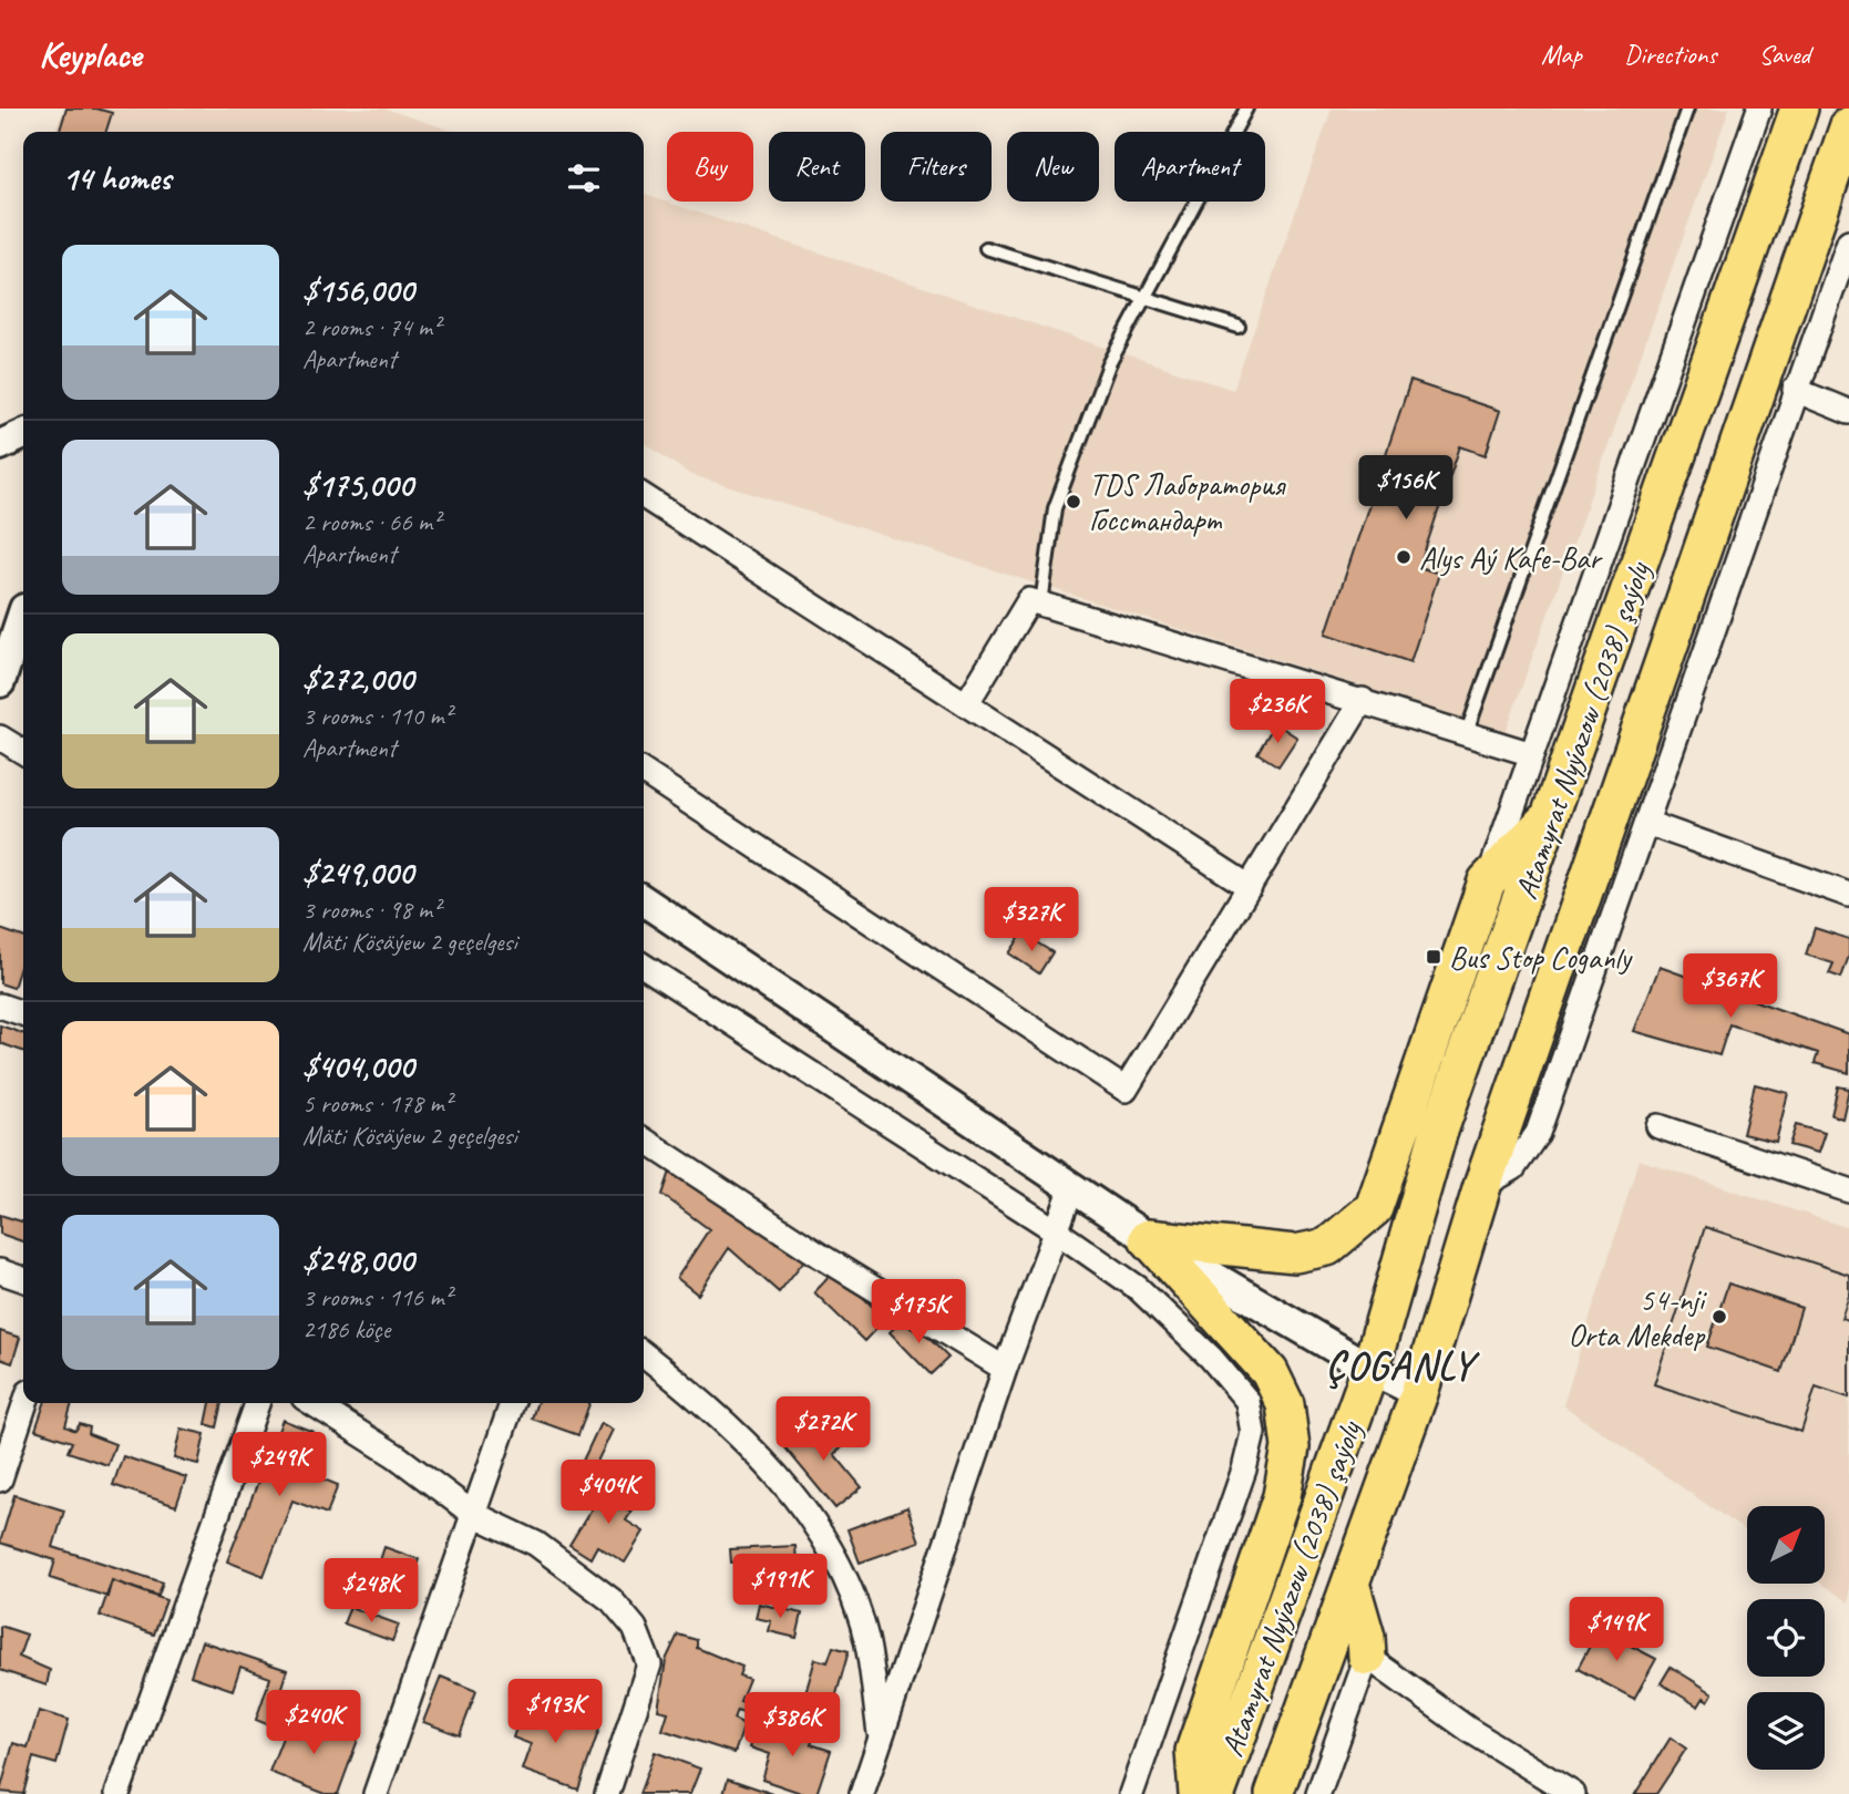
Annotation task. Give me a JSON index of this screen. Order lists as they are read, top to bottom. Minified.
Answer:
{"streets":{"main road":["Atamyrat Nyýazow (2038) şaýoly"]},"districts":["ÇOGANLY"],"places":{"other":["TDS Лаборатория Госстандарт","Alys Aý Kafe-Bar","54-nji Orta Mekdep"],"transit":["Bus Stop Coganly"]},"north":"top right","page":{"header":"Keyplace","nav":["Map","Directions","Saved"],"chip":["Buy","Rent","Filters","New","Apartment"],"heading":"14 homes","list":[{"name":"$156,000","note":"2 rooms · 74 m² · Apartment"},{"name":"$175,000","note":"2 rooms · 66 m² · Apartment"},{"name":"$272,000","note":"3 rooms · 110 m² · Apartment"},{"name":"$249,000","note":"3 rooms · 98 m² · Mäti Kösäýew 2 geçelgesi"},{"name":"$404,000","note":"5 rooms · 178 m² · Mäti Kösäýew 2 geçelgesi"},{"name":"$248,000","note":"3 rooms · 116 m² · 2186 köçe"}],"price":["$156K","$236K","$327K","$367K","$175K","$272K","$249K","$404K","$191K","$248K","$149K","$193K","$240K","$386K"]}}
